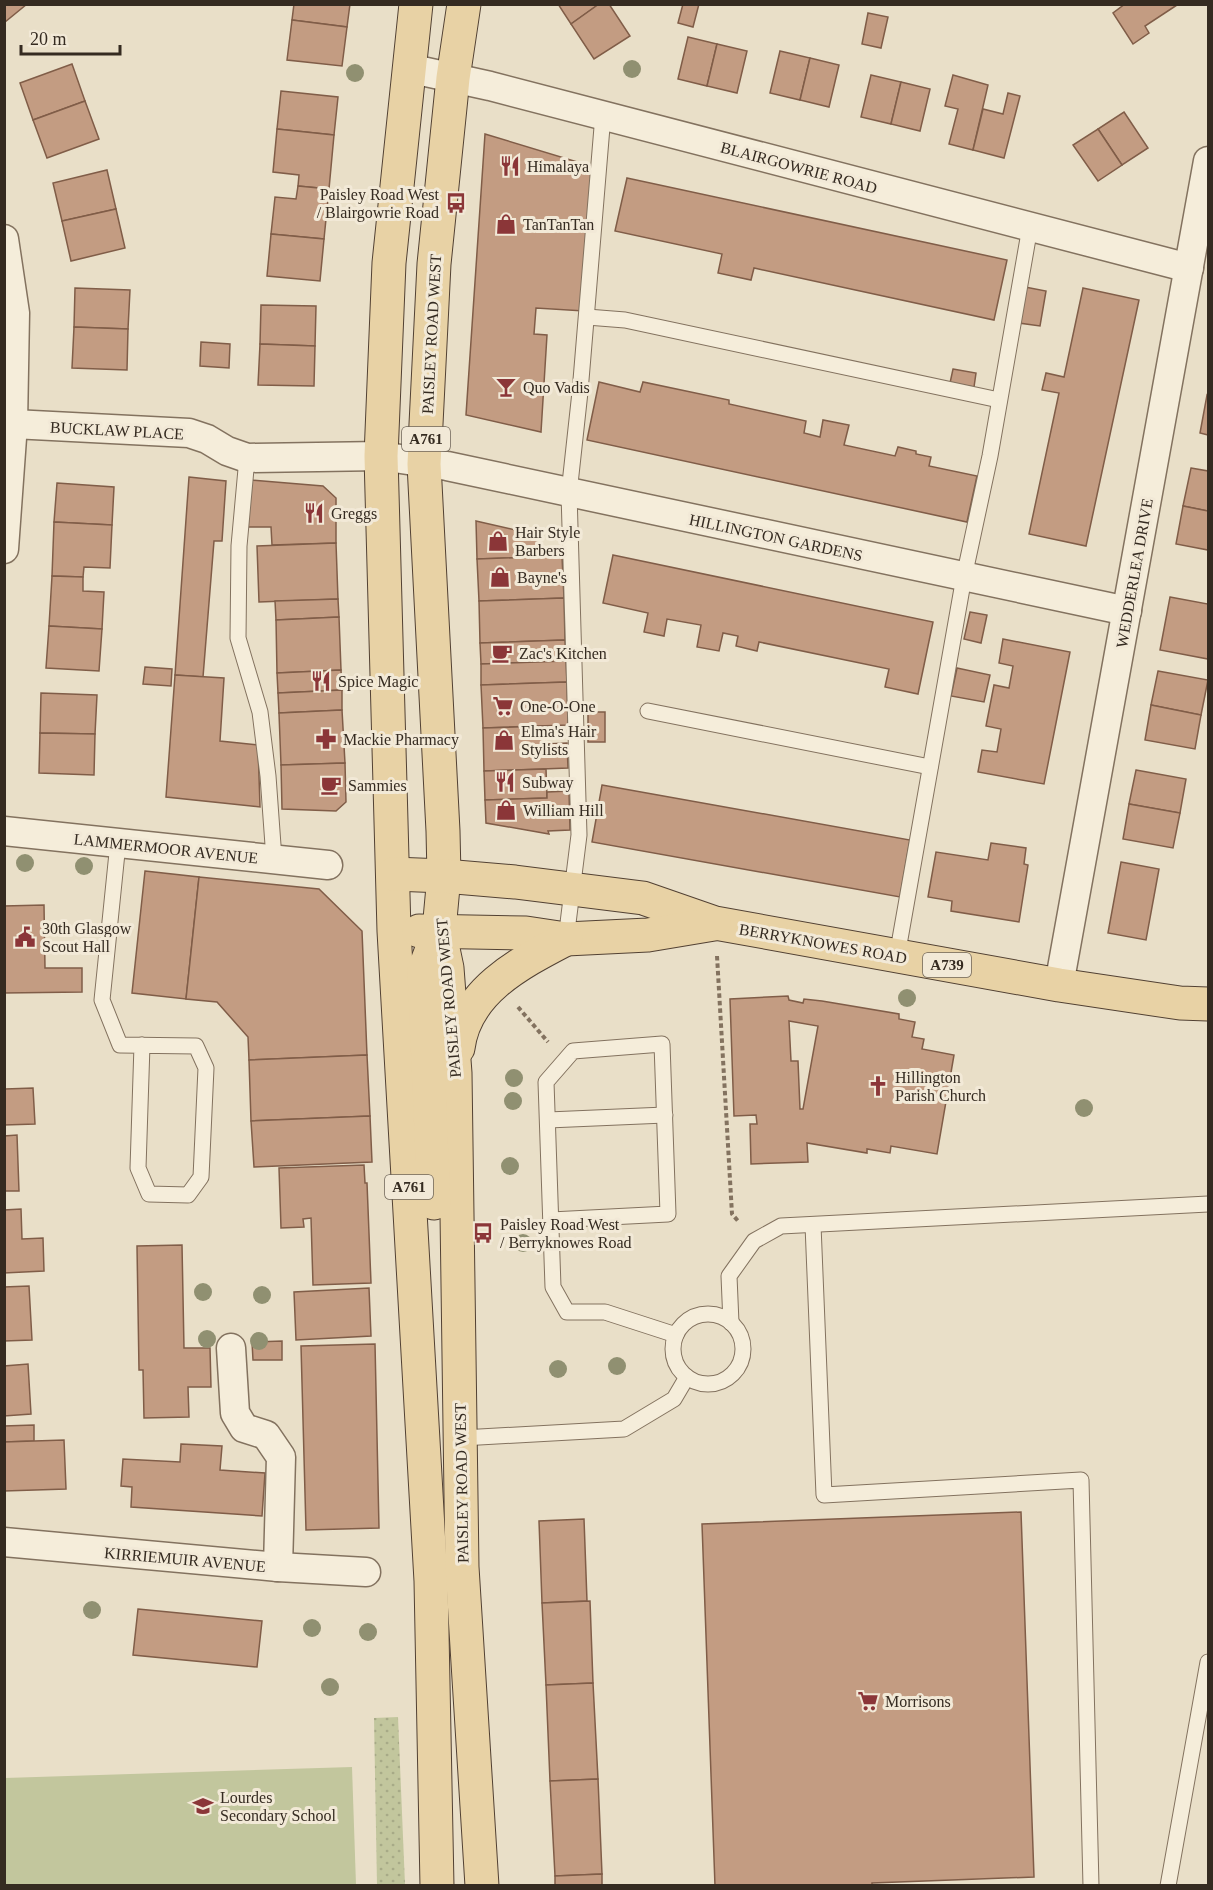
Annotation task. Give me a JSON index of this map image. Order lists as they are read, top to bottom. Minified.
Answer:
{"streets":{"main road":["PAISLEY ROAD WEST","A761","BERRYKNOWES ROAD","A739"],"street":["BLAIRGOWRIE ROAD","BUCKLAW PLACE","HILLINGTON GARDENS","WEDDERLEA DRIVE","LAMMERMOOR AVENUE","KIRRIEMUIR AVENUE"]},"crossings":[["BLAIRGOWRIE ROAD","PAISLEY ROAD WEST"],["BLAIRGOWRIE ROAD","WEDDERLEA DRIVE"],["PAISLEY ROAD WEST","BUCKLAW PLACE"],["PAISLEY ROAD WEST","HILLINGTON GARDENS"],["PAISLEY ROAD WEST","BERRYKNOWES ROAD"],["BUCKLAW PLACE","HILLINGTON GARDENS"],["HILLINGTON GARDENS","WEDDERLEA DRIVE"],["WEDDERLEA DRIVE","BERRYKNOWES ROAD"]],"places":{"restaurant":["Himalaya","Greggs","Spice Magic","Subway"],"bus stop":["Paisley Road West / Blairgowrie Road","Paisley Road West / Berryknowes Road"],"shop":["TanTanTan","Hair Style Barbers","Bayne's","Elma's Hair Stylists","William Hill"],"bar":["Quo Vadis"],"cafe":["Zac's Kitchen","Sammies"],"supermarket":["One-O-One","Morrisons"],"pharmacy":["Mackie Pharmacy"],"public building":["30th Glasgow Scout Hall"],"church":["Hillington Parish Church"],"school or university":["Lourdes Secondary School"]},"scale_bar":"20 m"}
